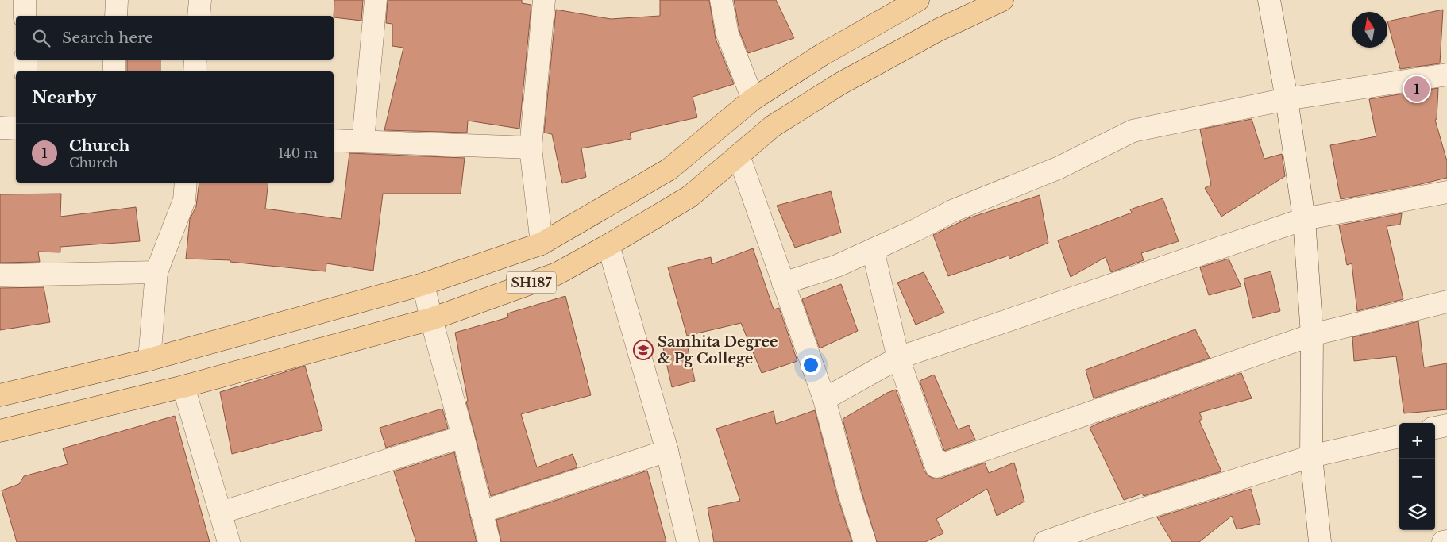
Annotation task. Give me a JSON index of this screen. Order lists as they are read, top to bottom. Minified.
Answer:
{"streets":{"main road":["SH187"]},"places":{"school or university":["Samhita Degree & Pg College"]},"north":"top","page":{"search":"Search here","heading":"Nearby","pins":"1","list":[{"mark":"1","name":"Church","note":"Church","value":"140 m"}],"map_buttons":["+","−"]}}
